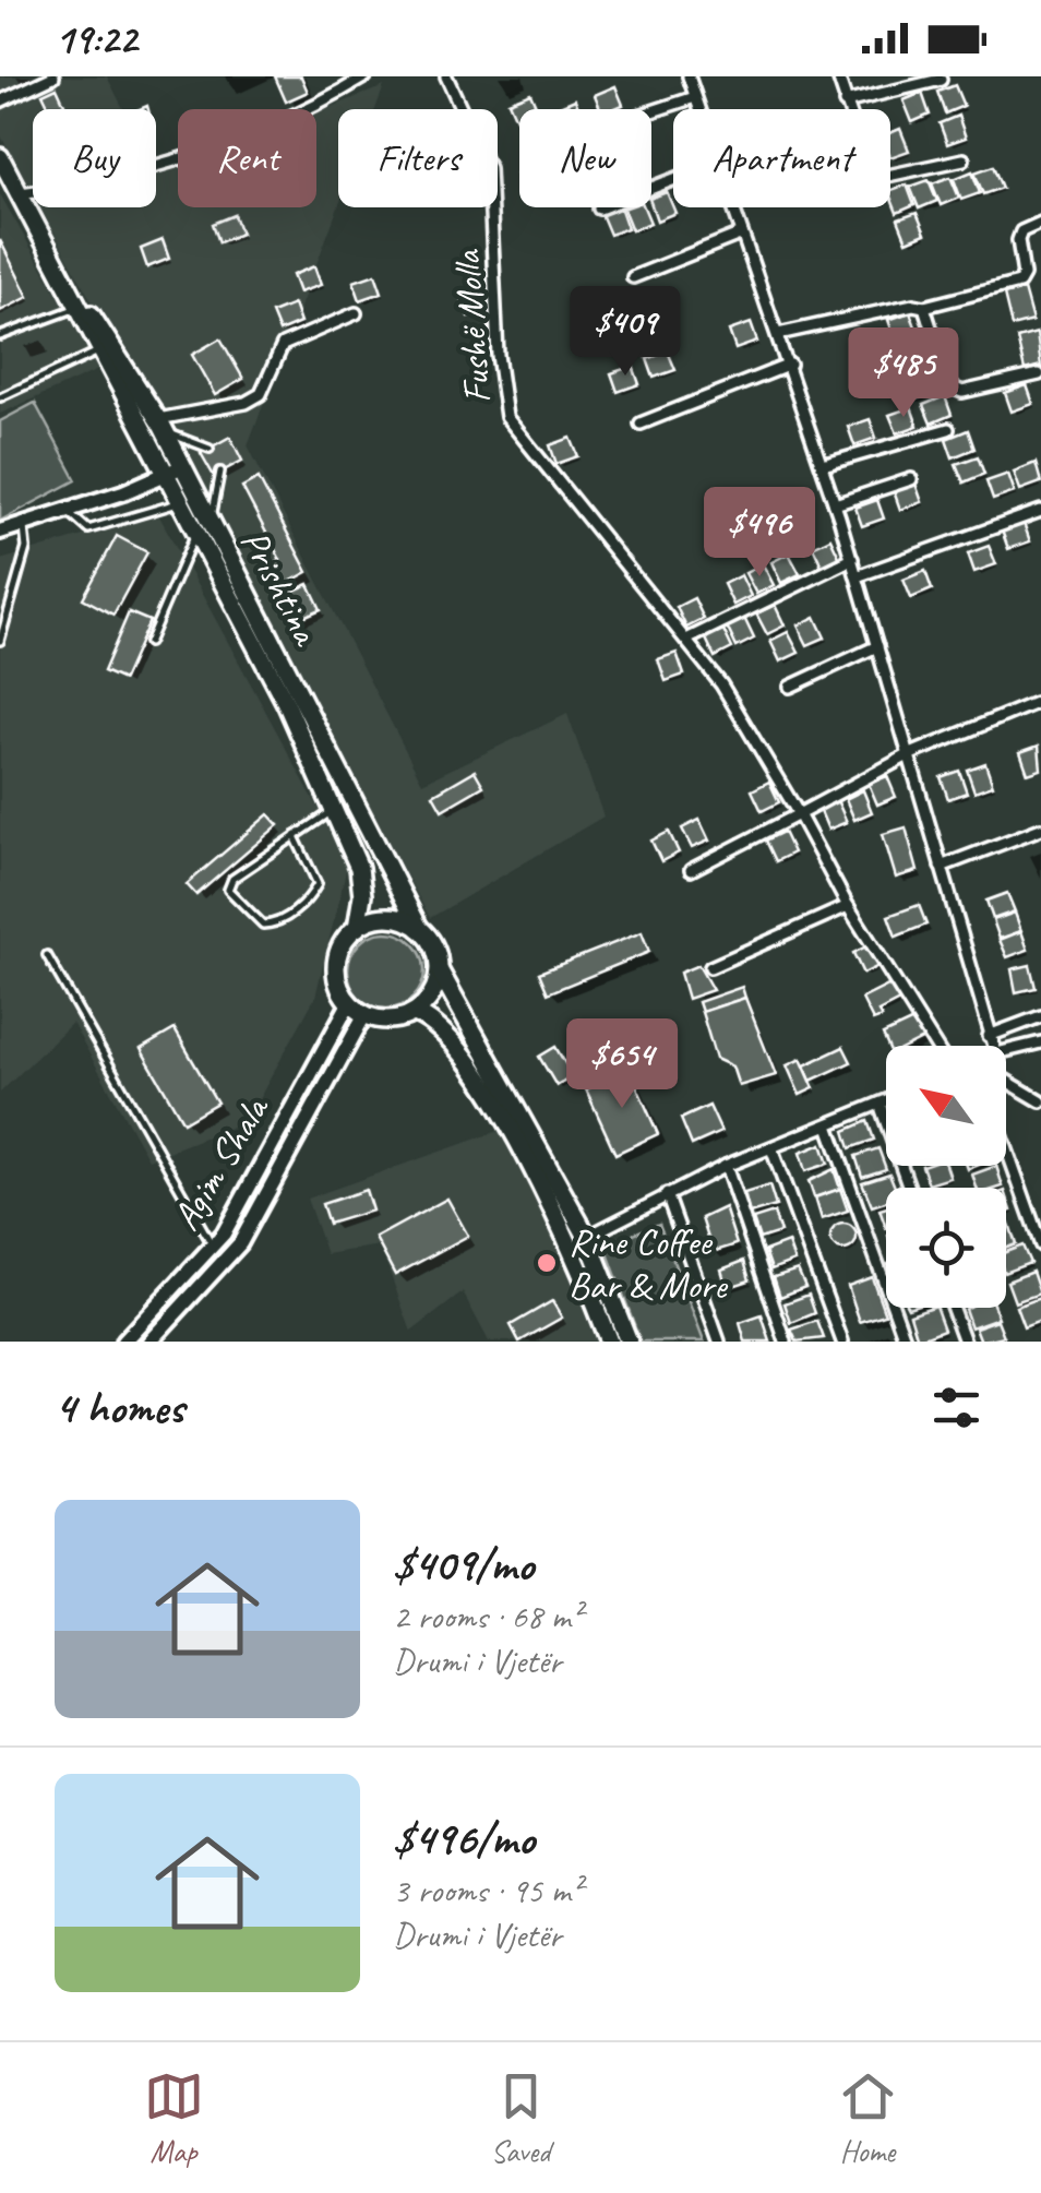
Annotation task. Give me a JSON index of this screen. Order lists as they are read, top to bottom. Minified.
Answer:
{"streets":{"main road":["Prishtina","Agim Shala"],"street":["Fushë Molla"]},"crossings":[["Prishtina","Agim Shala"]],"places":["Rine Coffee Bar & More"],"north":"top left","page":{"status":"19:22","chip":["Buy","Rent","Filters","New","Apartment"],"price":["$409","$485","$496","$654"],"heading":"4 homes","list":[{"name":"$409/mo","note":"2 rooms · 68 m² · Drumi i Vjetër"},{"name":"$496/mo","note":"3 rooms · 95 m² · Drumi i Vjetër"}],"tabs":["Map","Saved","Home"]}}
